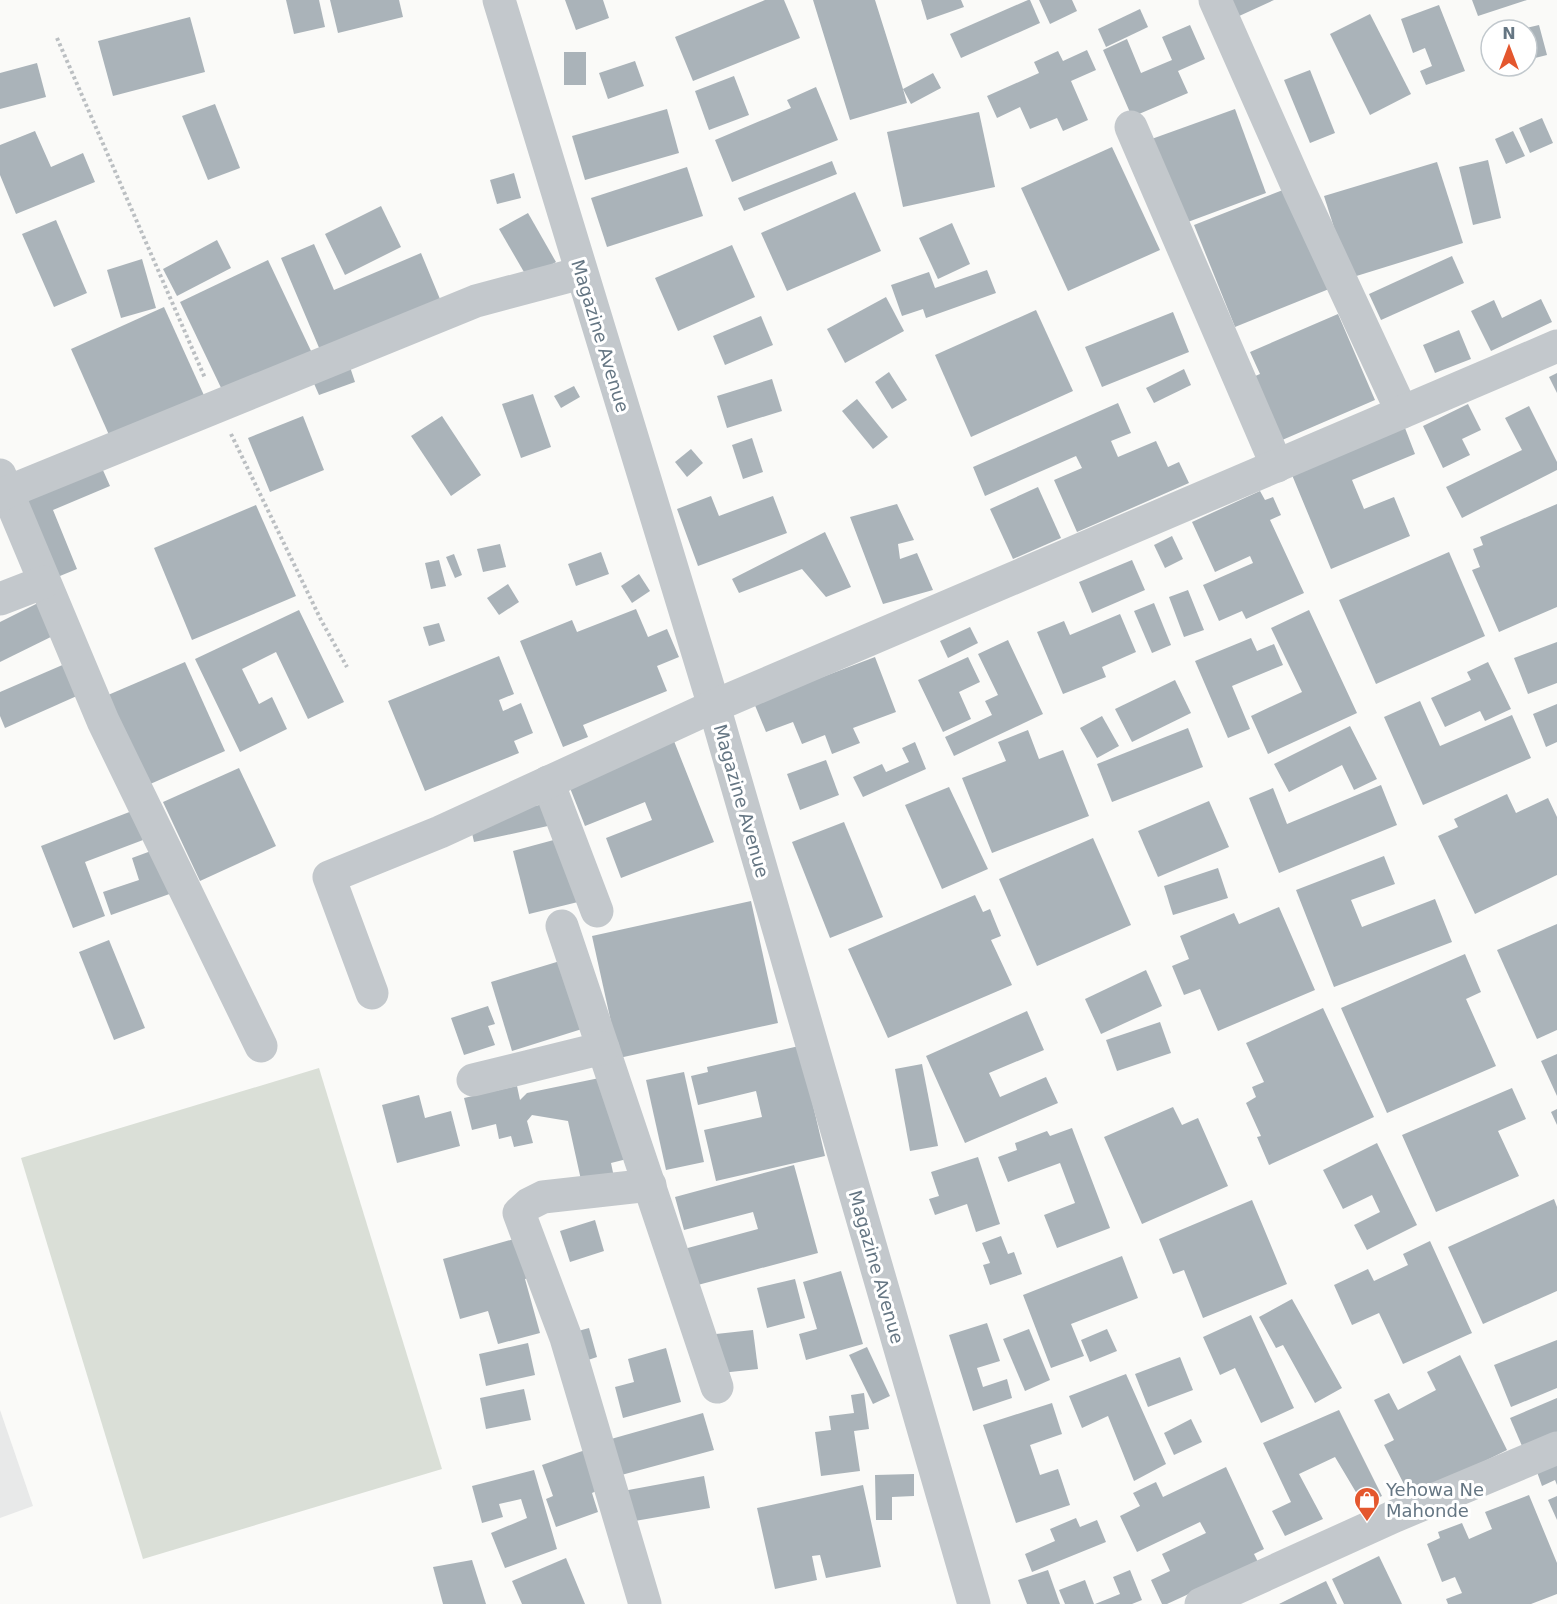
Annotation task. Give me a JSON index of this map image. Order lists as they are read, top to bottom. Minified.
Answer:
{"streets":{"street":["Magazine Avenue"]},"places":{"shop":["Yehowa Ne Mahonde"]},"north":"top"}
